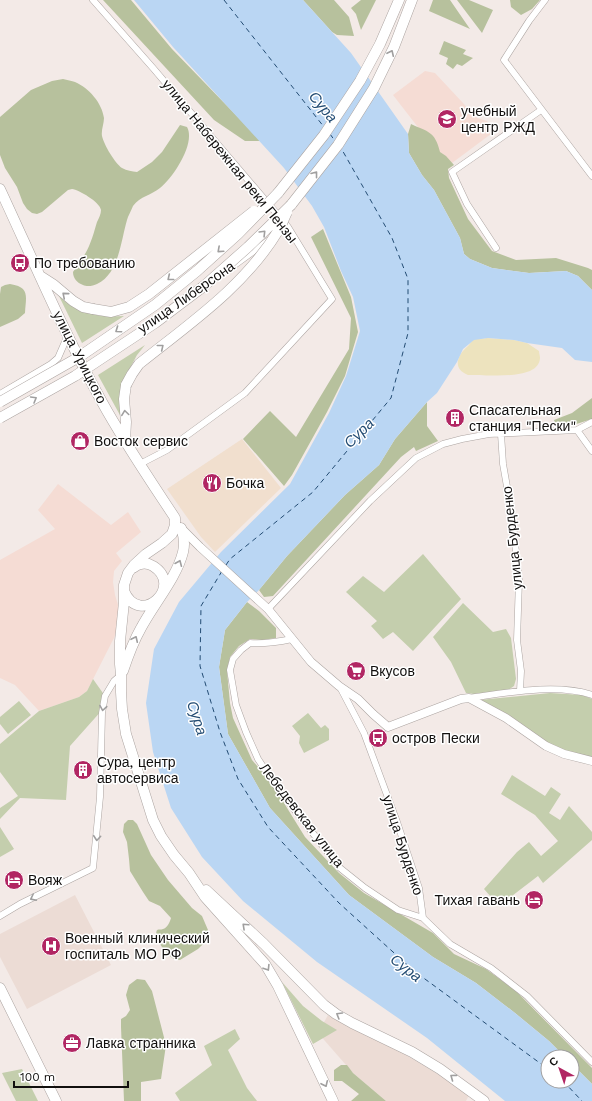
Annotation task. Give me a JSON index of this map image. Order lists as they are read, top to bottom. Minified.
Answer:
{"streets":{"main road":["улица Урицкого"],"street":["улица Набережная реки Пензы","улица Либерсона","улица Бурденко","Лебедевская улица"]},"crossings":[["улица Набережная реки Пензы","улица Либерсона"],["улица Набережная реки Пензы","улица Урицкого"],["улица Либерсона","улица Урицкого"],["улица Бурденко","Лебедевская улица"]],"water":["Сура"],"places":{"school or university":["учебный центр РЖД"],"bus stop":["По требованию","остров Пески"],"building":["Спасательная станция \"Пески\"","Сура, центр автосервиса"],"shop":["Восток сервис"],"restaurant":["Бочка"],"supermarket":["Вкусов"],"hotel":["Вояж","Тихая гавань"],"hospital":["Военный клинический госпиталь МО РФ"],"office":["Лавка странника"]},"scale_bar":"100 m","north":"top left"}
